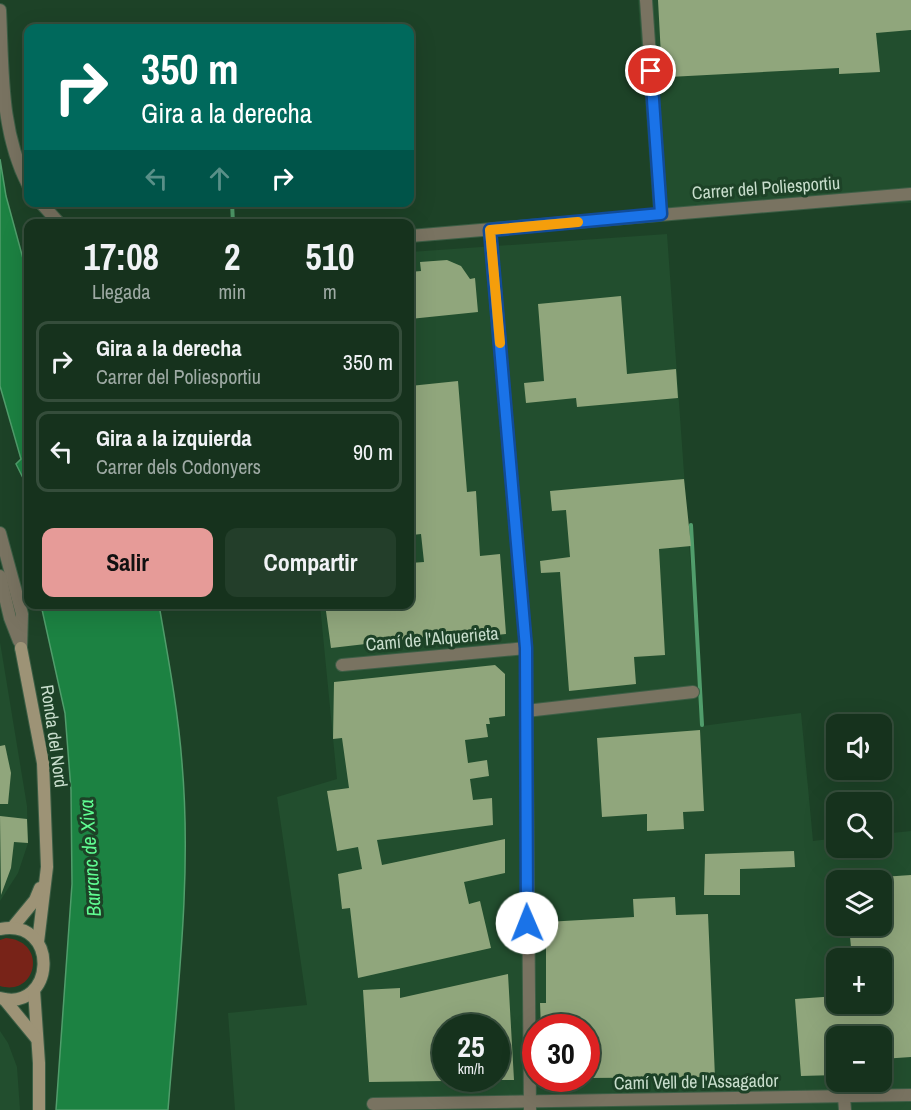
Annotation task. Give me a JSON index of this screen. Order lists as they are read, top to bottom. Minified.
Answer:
{"streets":{"street":["Carrer del Poliesportiu","Camí de l'Alquerieta","Ronda del Nord","Camí Vell de l'Assagador"]},"crossings":[["Carrer del Poliesportiu","Camí de l'Alquerieta"],["Camí de l'Alquerieta","Camí Vell de l'Assagador"]],"water":["Barranc de Xiva"],"page":{"turn":["350 m","Gira a la derecha"],"eta":["17:08","Llegada","2","min","510","m"],"list":[{"name":"Gira a la derecha","note":"Carrer del Poliesportiu","value":"350 m"},{"name":"Gira a la izquierda","note":"Carrer dels Codonyers","value":"90 m"}],"buttons":["Salir","Compartir"],"map_buttons":["+","−"],"speed":"25 km/h","limit":"30"}}
